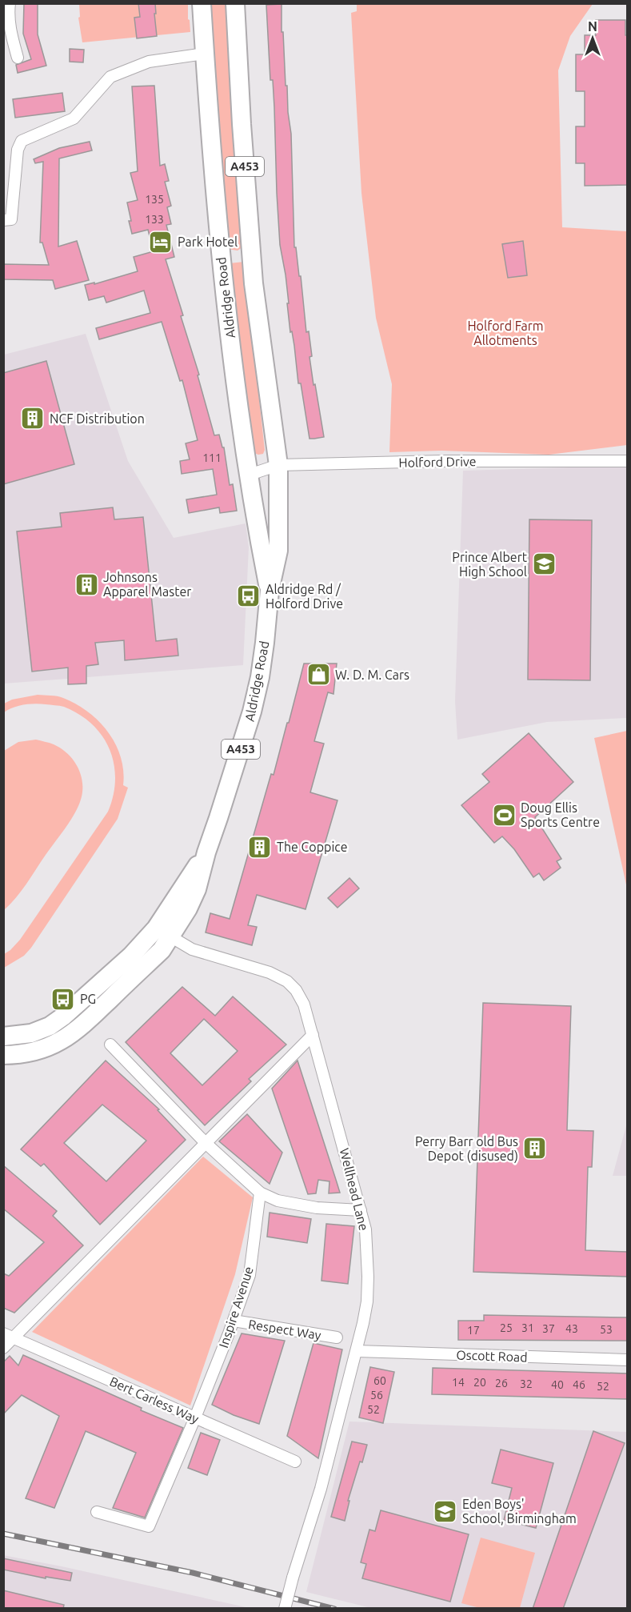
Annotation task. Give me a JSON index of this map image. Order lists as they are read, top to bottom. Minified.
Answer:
{"streets":{"main road":["A453","Aldridge Road"],"street":["Holford Drive","Wellhead Lane","Inspire Avenue","Respect Way","Oscott Road","Bert Carless Way"]},"crossings":[["Aldridge Road","Holford Drive"],["Aldridge Road","Wellhead Lane"],["Wellhead Lane","Oscott Road"],["Inspire Avenue","Respect Way"],["Inspire Avenue","Bert Carless Way"]],"parks":["Holford Farm Allotments"],"places":{"hotel":["Park Hotel"],"building":["NCF Distribution","Johnsons Apparel Master","The Coppice","Perry Barr old Bus Depot (disused)"],"school or university":["Prince Albert High School","Eden Boys' School, Birmingham"],"bus stop":["Aldridge Rd / Holford Drive","PG"],"shop":["W. D. M. Cars"],"sports":["Doug Ellis Sports Centre"]},"house_numbers":["135","133","111","25","31","37","43","53","17","60","14","20","26","32","40","46","52","56","52"],"north":"top"}
